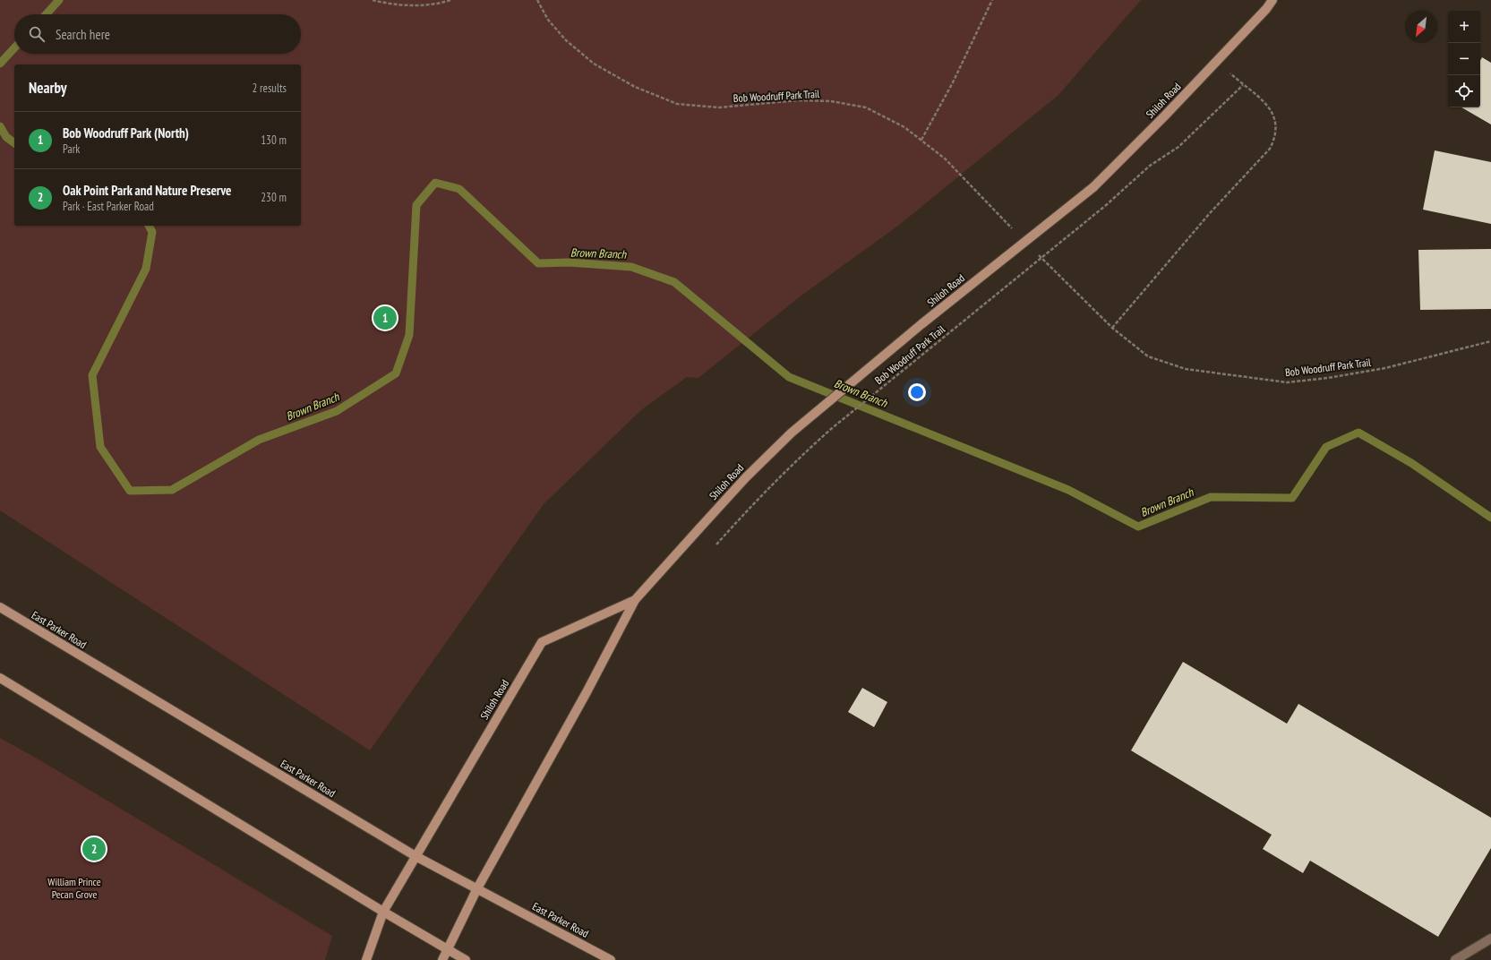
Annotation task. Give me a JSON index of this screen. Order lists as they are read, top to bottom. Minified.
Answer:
{"streets":{"main road":["Shiloh Road","East Parker Road"],"path":["Bob Woodruff Park Trail"]},"crossings":[["Shiloh Road","East Parker Road"]],"water":["Brown Branch"],"parks":["William Prince Pecan Grove"],"north":"bottom left","page":{"map_buttons":["+","−"],"search":"Search here","heading":["Nearby","2 results"],"list":[{"mark":"1","name":"Bob Woodruff Park (North)","note":"Park","value":"130 m"},{"mark":"2","name":"Oak Point Park and Nature Preserve","note":"Park · East Parker Road","value":"230 m"}],"pins":["1","2"]}}
